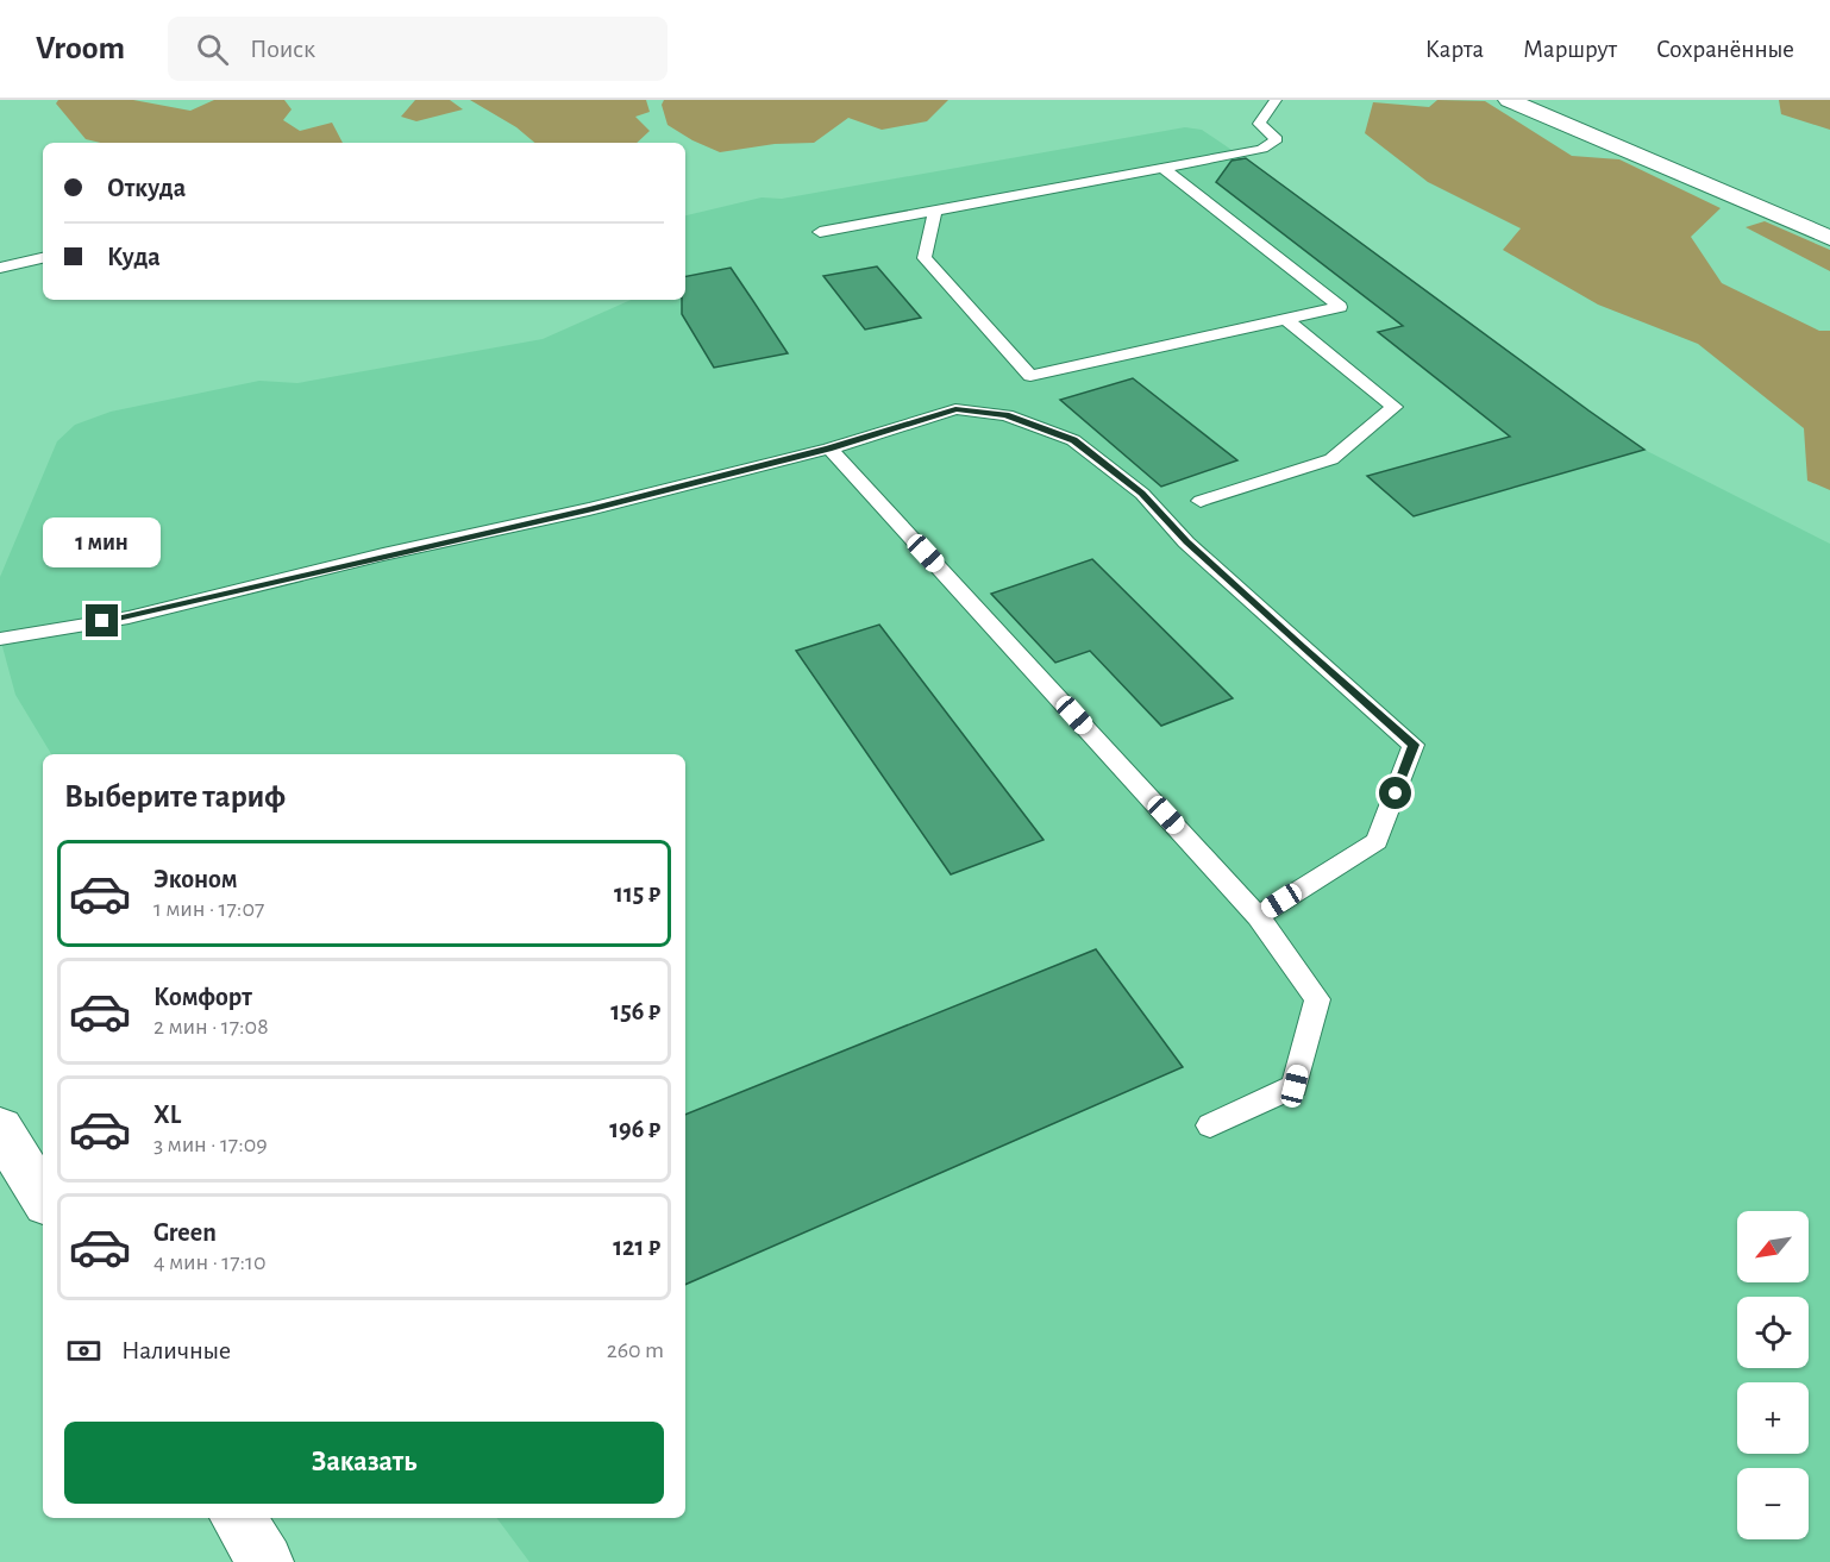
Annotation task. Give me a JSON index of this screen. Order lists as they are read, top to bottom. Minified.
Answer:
{"north":"bottom left","page":{"header":"Vroom","search":"Поиск","nav":["Карта","Маршрут","Сохранённые"],"banner":["Откуда","Куда"],"bubble":"1 мин","heading":"Выберите тариф","list":[{"name":"Эконом","note":"1 мин · 17:07","value":"115 ₽"},{"name":"Комфорт","note":"2 мин · 17:08","value":"156 ₽"},{"name":"XL","note":"3 мин · 17:09","value":"196 ₽"},{"name":"Green","note":"4 мин · 17:10","value":"121 ₽"}],"map_buttons":["+","−"],"pay":["Наличные","260 m"],"buttons":"Заказать"}}
